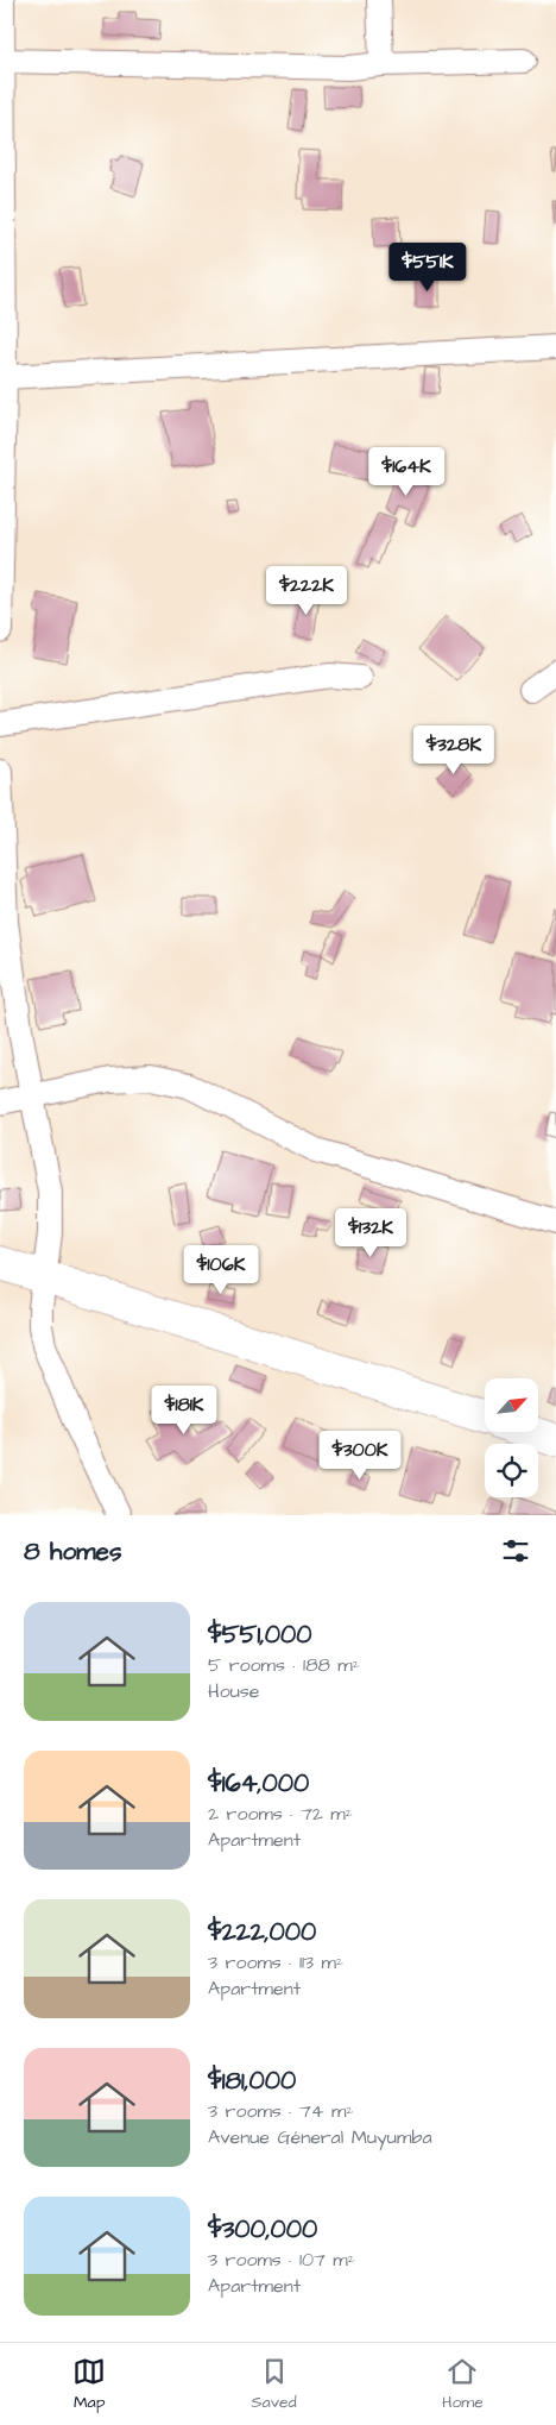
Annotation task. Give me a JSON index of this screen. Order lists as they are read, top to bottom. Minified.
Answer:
{"north":"top right","page":{"price":["$551K","$164K","$222K","$328K","$132K","$106K","$181K","$300K"],"heading":"8 homes","list":[{"name":"$551,000","note":"5 rooms · 188 m² · House"},{"name":"$164,000","note":"2 rooms · 72 m² · Apartment"},{"name":"$222,000","note":"3 rooms · 113 m² · Apartment"},{"name":"$181,000","note":"3 rooms · 74 m² · Avenue Géneral Muyumba"},{"name":"$300,000","note":"3 rooms · 107 m² · Apartment"}],"tabs":["Map","Saved","Home"]}}
